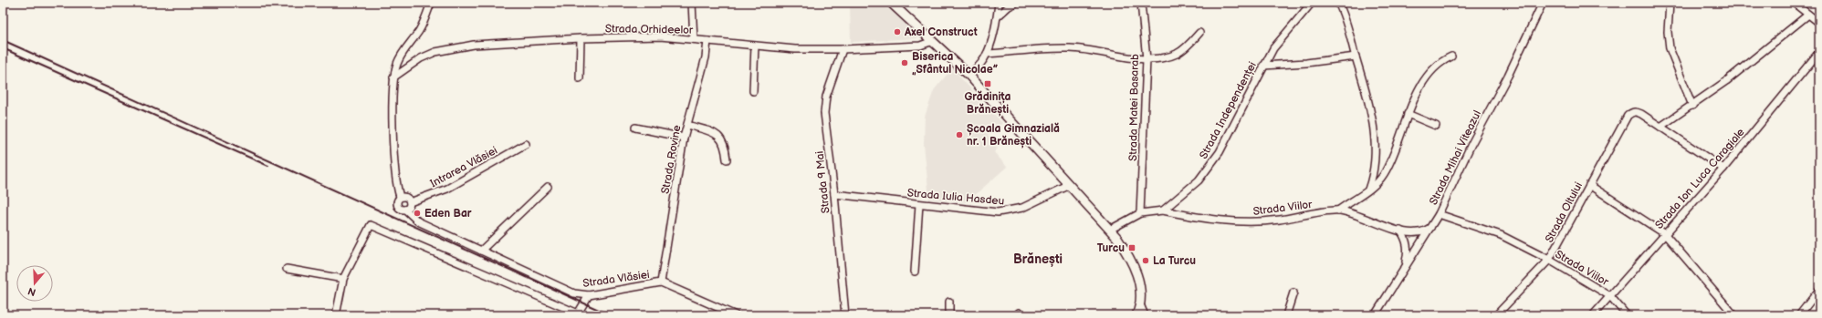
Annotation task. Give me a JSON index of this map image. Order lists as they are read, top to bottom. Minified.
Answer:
{"streets":{"street":["Strada Orhideelor","Strada Matei Basarab","Strada Independenței","Strada Mihai Viteazul","Strada Rovine","Intrarea Vlăsiei","Strada Ion Luca Caragiale","Strada 9 Mai","Strada Iulia Hasdeu","Strada Viilor","Strada Oltului","Strada Vlăsiei"]},"crossings":[["Strada Orhideelor","Strada Rovine"],["Strada Orhideelor","Strada 9 Mai"],["Strada Independenței","Strada Viilor"],["Strada Mihai Viteazul","Strada Viilor"],["Strada Rovine","Strada Vlăsiei"],["Intrarea Vlăsiei","Strada Vlăsiei"],["Strada Ion Luca Caragiale","Strada Viilor"],["Strada 9 Mai","Strada Iulia Hasdeu"],["Strada Viilor","Strada Oltului"]],"districts":["Brănești"],"places":{"other":["Axel Construct","Biserica „Sfântul Nicolae”","Școala Gimnazială nr. 1 Brănești","Eden Bar","La Turcu"],"transit":["Grădinița Brănești","Turcu"]},"north":"bottom"}
